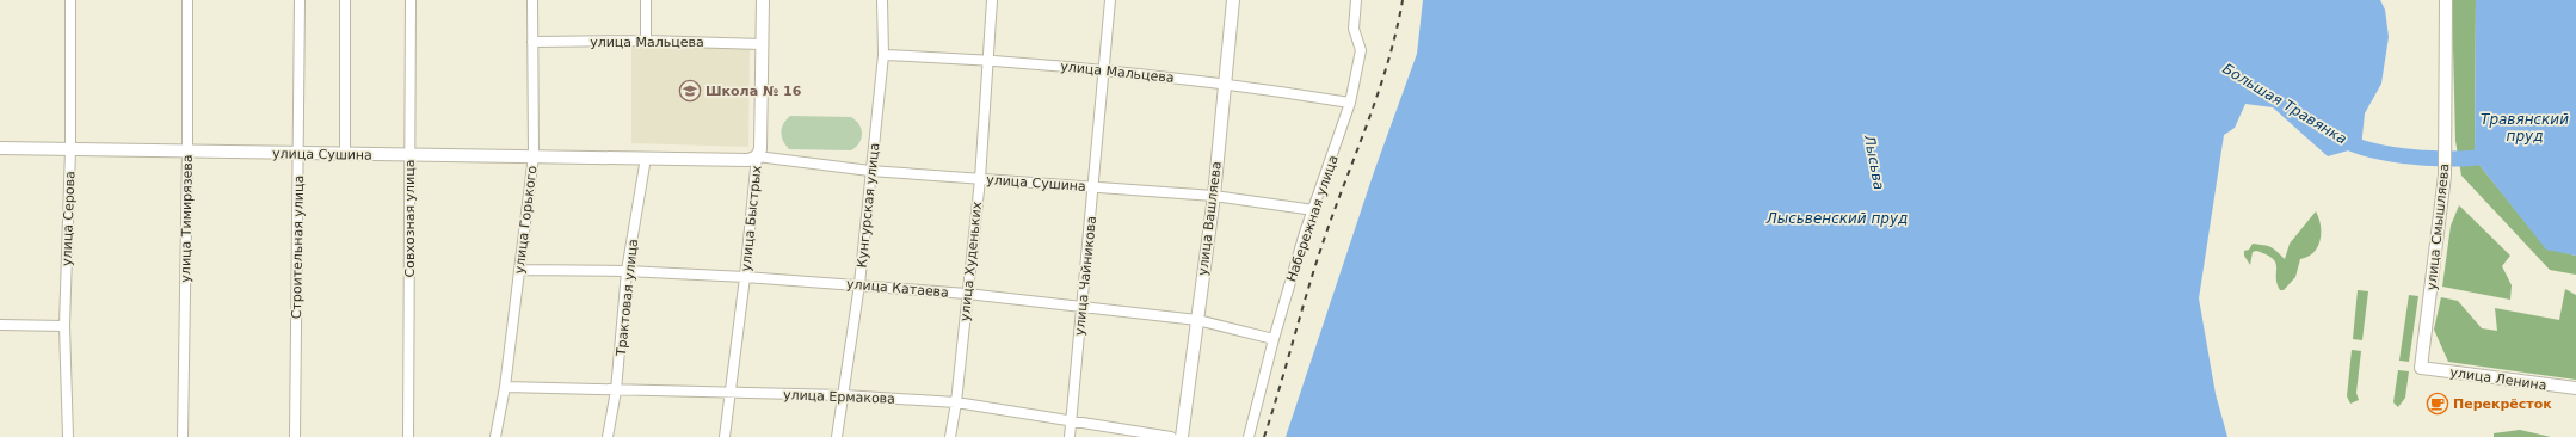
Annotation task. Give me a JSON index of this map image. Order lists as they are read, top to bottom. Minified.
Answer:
{"streets":{"street":["улица Мальцева","улица Сушина","Кунгурская улица","улица Серова","улица Тимирязева","Совхозная улица","улица Быстрых","улица Вашляева","Набережная улица","улица Горького","улица Смышляева","Строительная улица","улица Худеньких","улица Чайникова","улица Катаева","Трактовая улица","улица Ленина","улица Ермакова"]},"crossings":[["улица Мальцева","Кунгурская улица"],["улица Мальцева","улица Быстрых"],["улица Мальцева","улица Вашляева"],["улица Мальцева","Набережная улица"],["улица Мальцева","улица Горького"],["улица Мальцева","улица Худеньких"],["улица Мальцева","улица Чайникова"],["улица Сушина","Кунгурская улица"],["улица Сушина","улица Серова"],["улица Сушина","улица Тимирязева"],["улица Сушина","Совхозная улица"],["улица Сушина","улица Быстрых"],["улица Сушина","улица Вашляева"],["улица Сушина","Набережная улица"],["улица Сушина","улица Горького"],["улица Сушина","Строительная улица"],["улица Сушина","улица Худеньких"],["улица Сушина","улица Чайникова"],["улица Сушина","Трактовая улица"],["Кунгурская улица","улица Катаева"],["Кунгурская улица","улица Ермакова"],["улица Быстрых","улица Катаева"],["улица Быстрых","улица Ермакова"],["улица Вашляева","улица Катаева"],["Набережная улица","улица Катаева"],["улица Горького","улица Катаева"],["улица Горького","улица Ермакова"],["улица Смышляева","улица Ленина"],["улица Худеньких","улица Катаева"],["улица Худеньких","улица Ермакова"],["улица Чайникова","улица Катаева"],["улица Чайникова","улица Ермакова"],["улица Катаева","Трактовая улица"],["Трактовая улица","улица Ермакова"]],"water":["Большая Травянка","Травянский пруд","Лысьва","Лысьвенский пруд"],"places":{"school or university":["Школа № 16"],"cafe":["Перекрёсток"]}}
